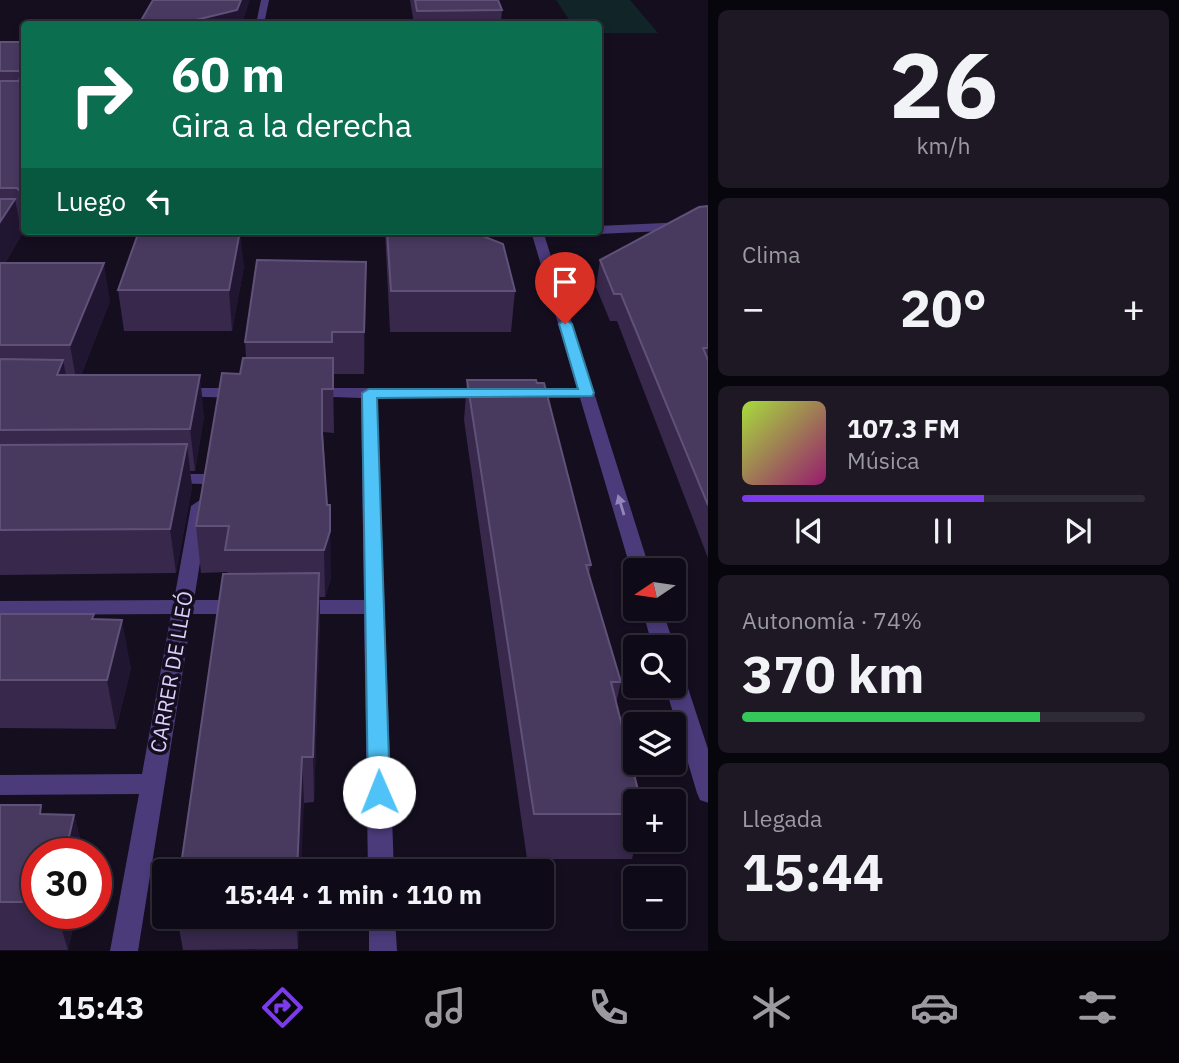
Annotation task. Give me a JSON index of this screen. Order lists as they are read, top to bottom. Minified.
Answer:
{"streets":{"street":["CARRER DE LLEÓ"]},"north":"left","page":{"tile":[["26","km/h"],"Clima",["Autonomía · 74%","370 km"],["Llegada","15:44"]],"turn":["60 m","Gira a la derecha"],"then":"Luego","heat":["−","20°","+"],"song":["107.3 FM","Música"],"map_buttons":["+","−"],"limit":"30","trip":"15:44 · 1 min · 110 m","tabs":"15:43"}}
